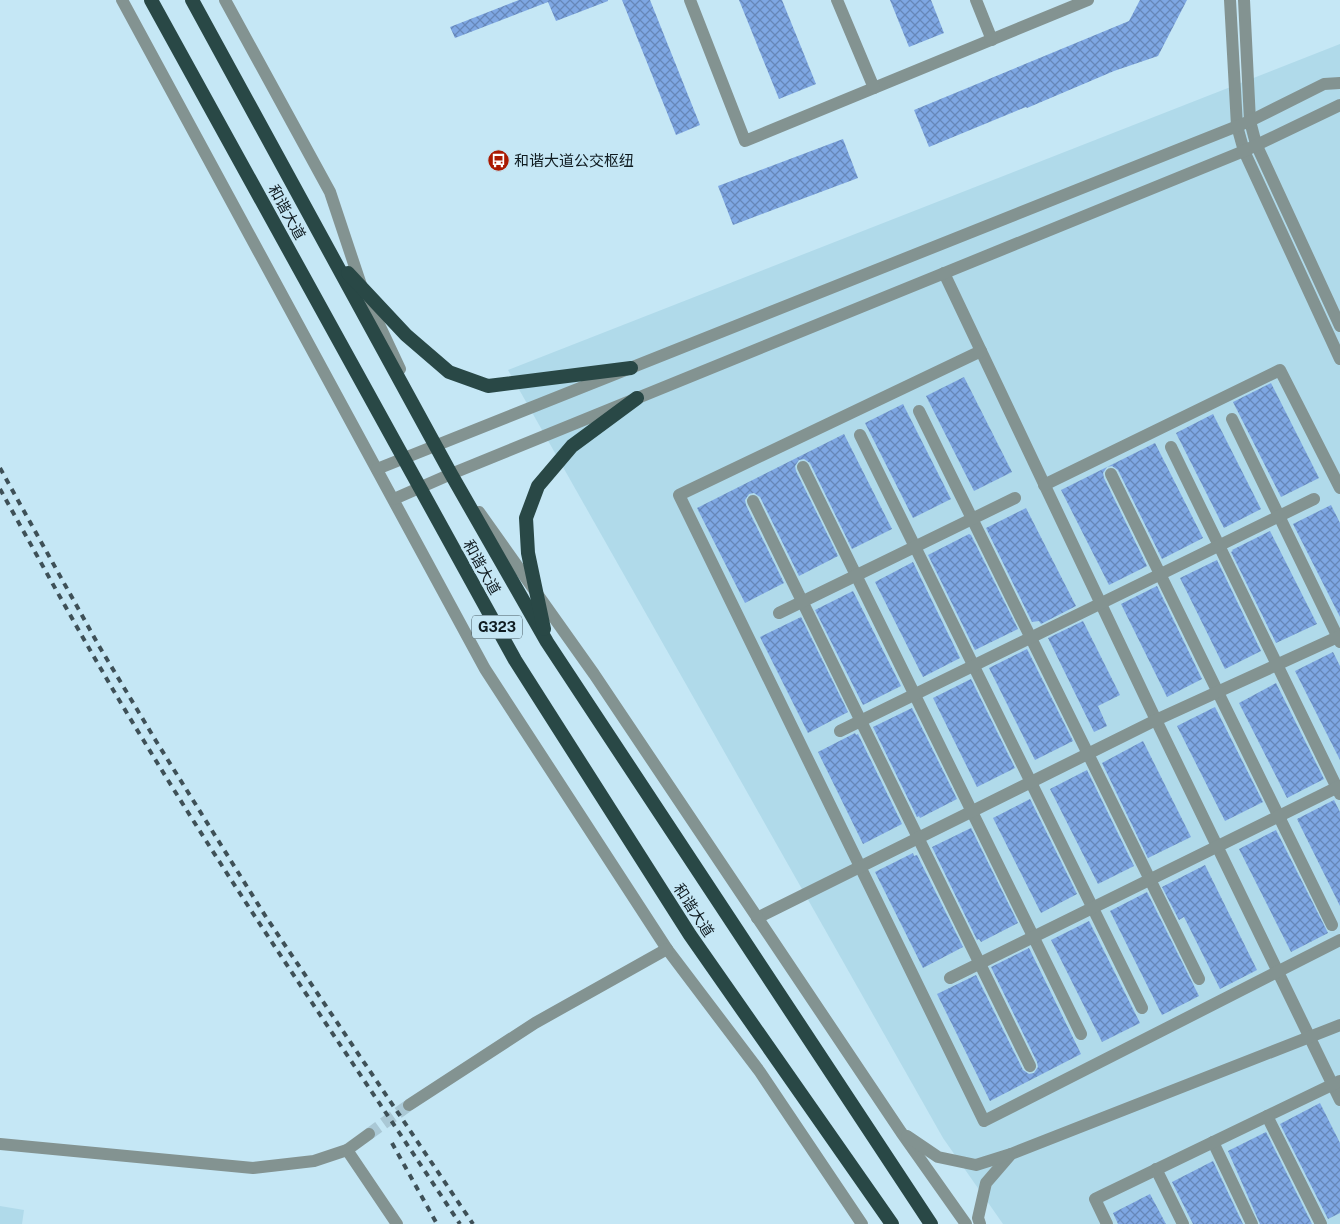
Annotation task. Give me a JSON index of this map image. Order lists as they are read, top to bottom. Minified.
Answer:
{"streets":{"highway":["和谐大道","G323"]},"places":{"bus stop":["和谐大道公交枢纽"]}}
